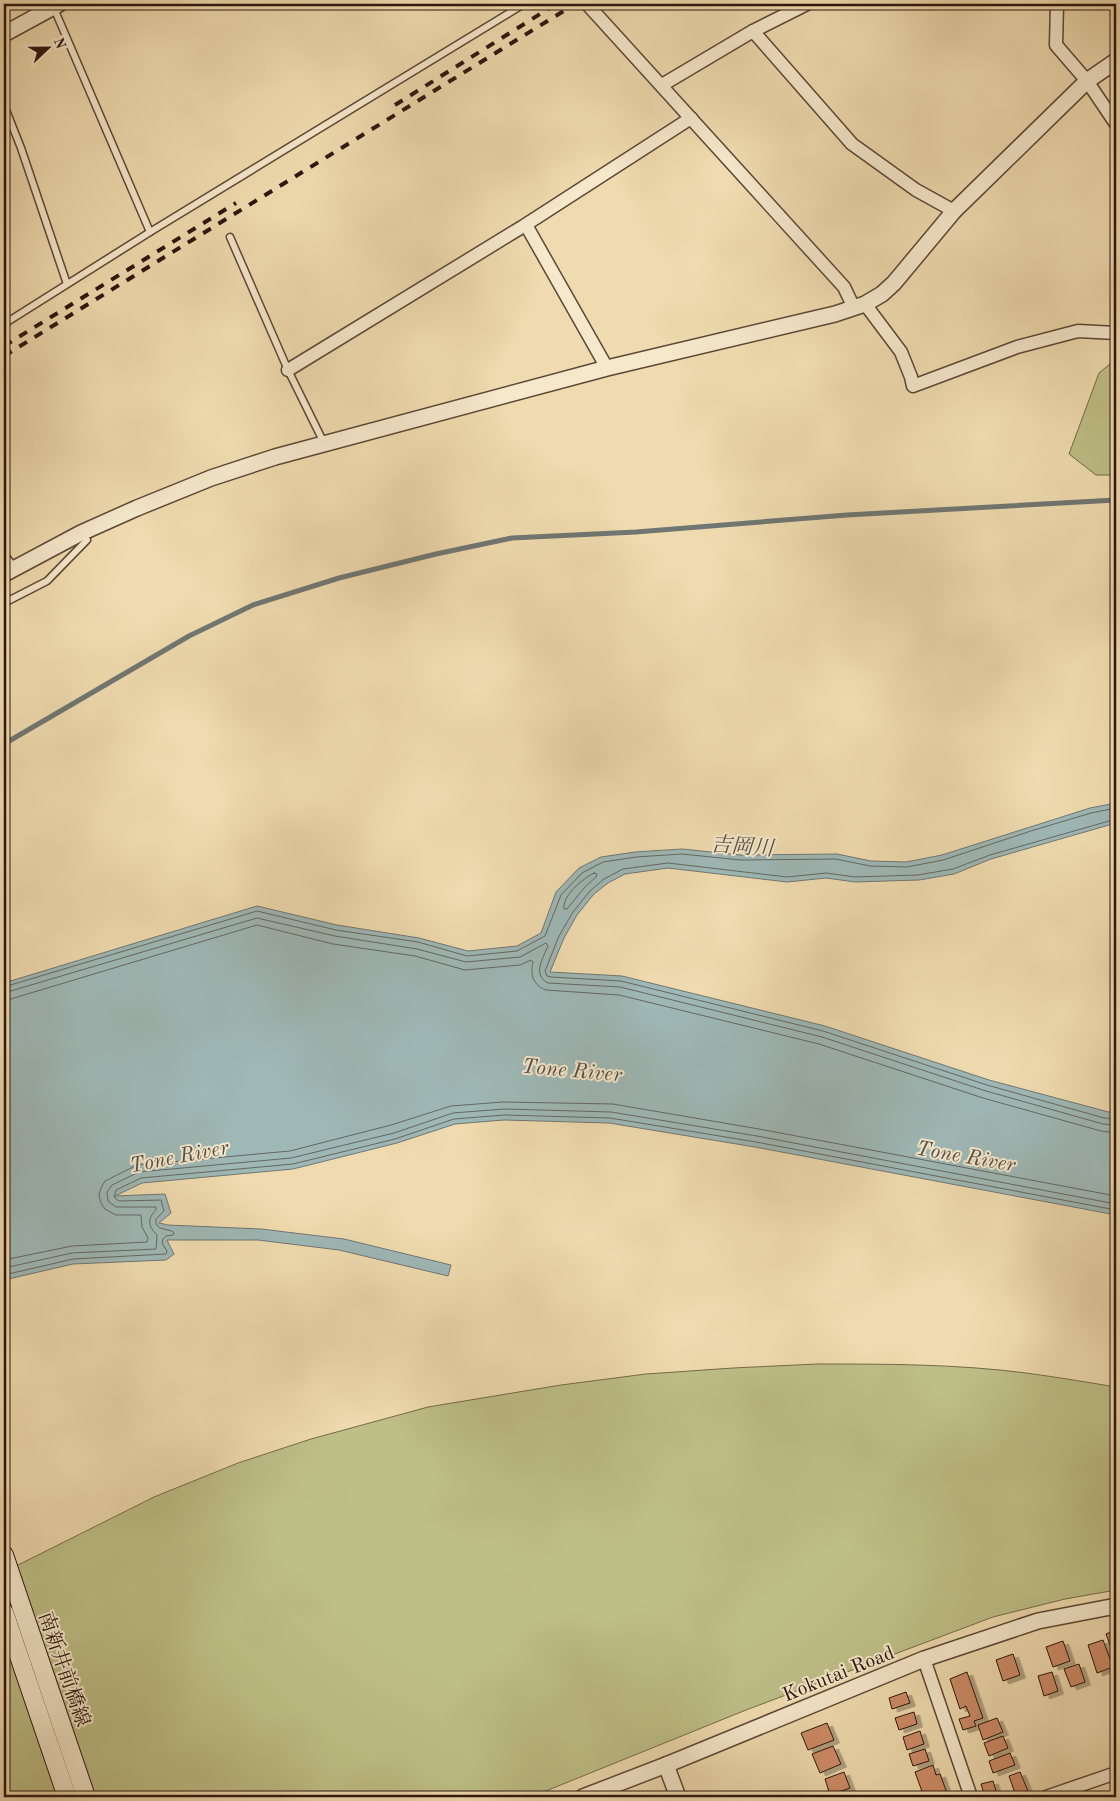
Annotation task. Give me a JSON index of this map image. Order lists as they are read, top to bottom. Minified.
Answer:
{"streets":{"main road":["南新井前橋線"],"street":["Kokutai Road"]},"water":["吉岡川","Tone River"],"north":"right"}
